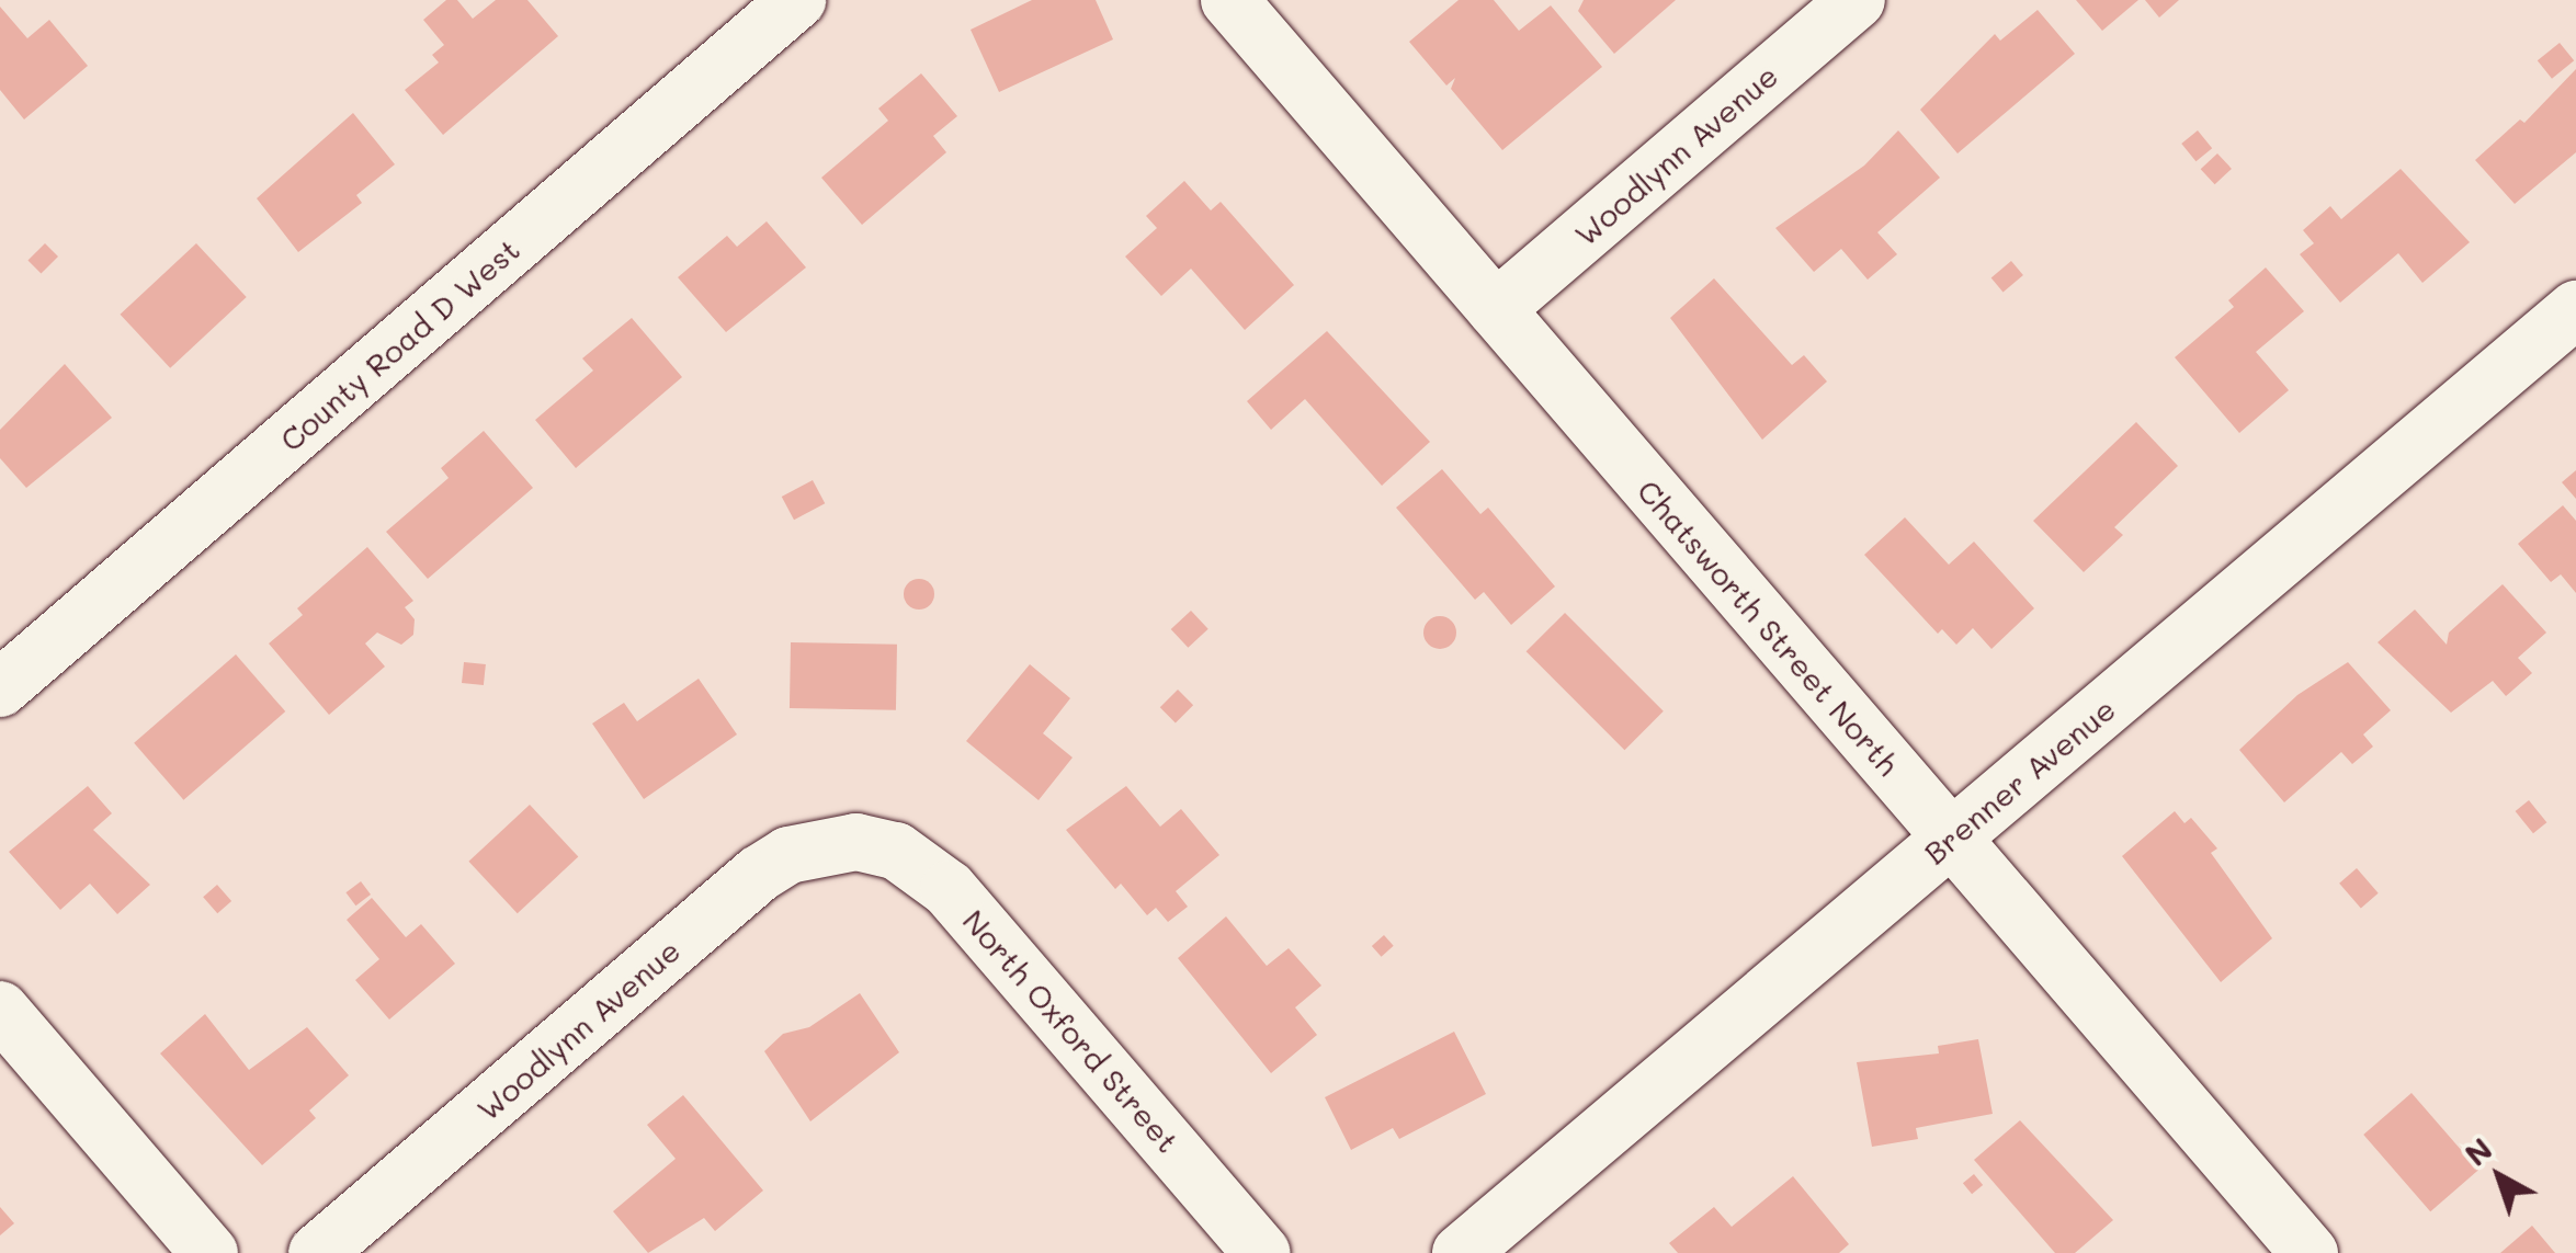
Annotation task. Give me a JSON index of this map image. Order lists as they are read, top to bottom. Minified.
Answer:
{"streets":{"street":["Woodlynn Avenue","County Road D West","Chatsworth Street North","Brenner Avenue","North Oxford Street"]},"crossings":[["Woodlynn Avenue","Chatsworth Street North"],["Woodlynn Avenue","North Oxford Street"],["Chatsworth Street North","Brenner Avenue"]],"north":"top left"}
